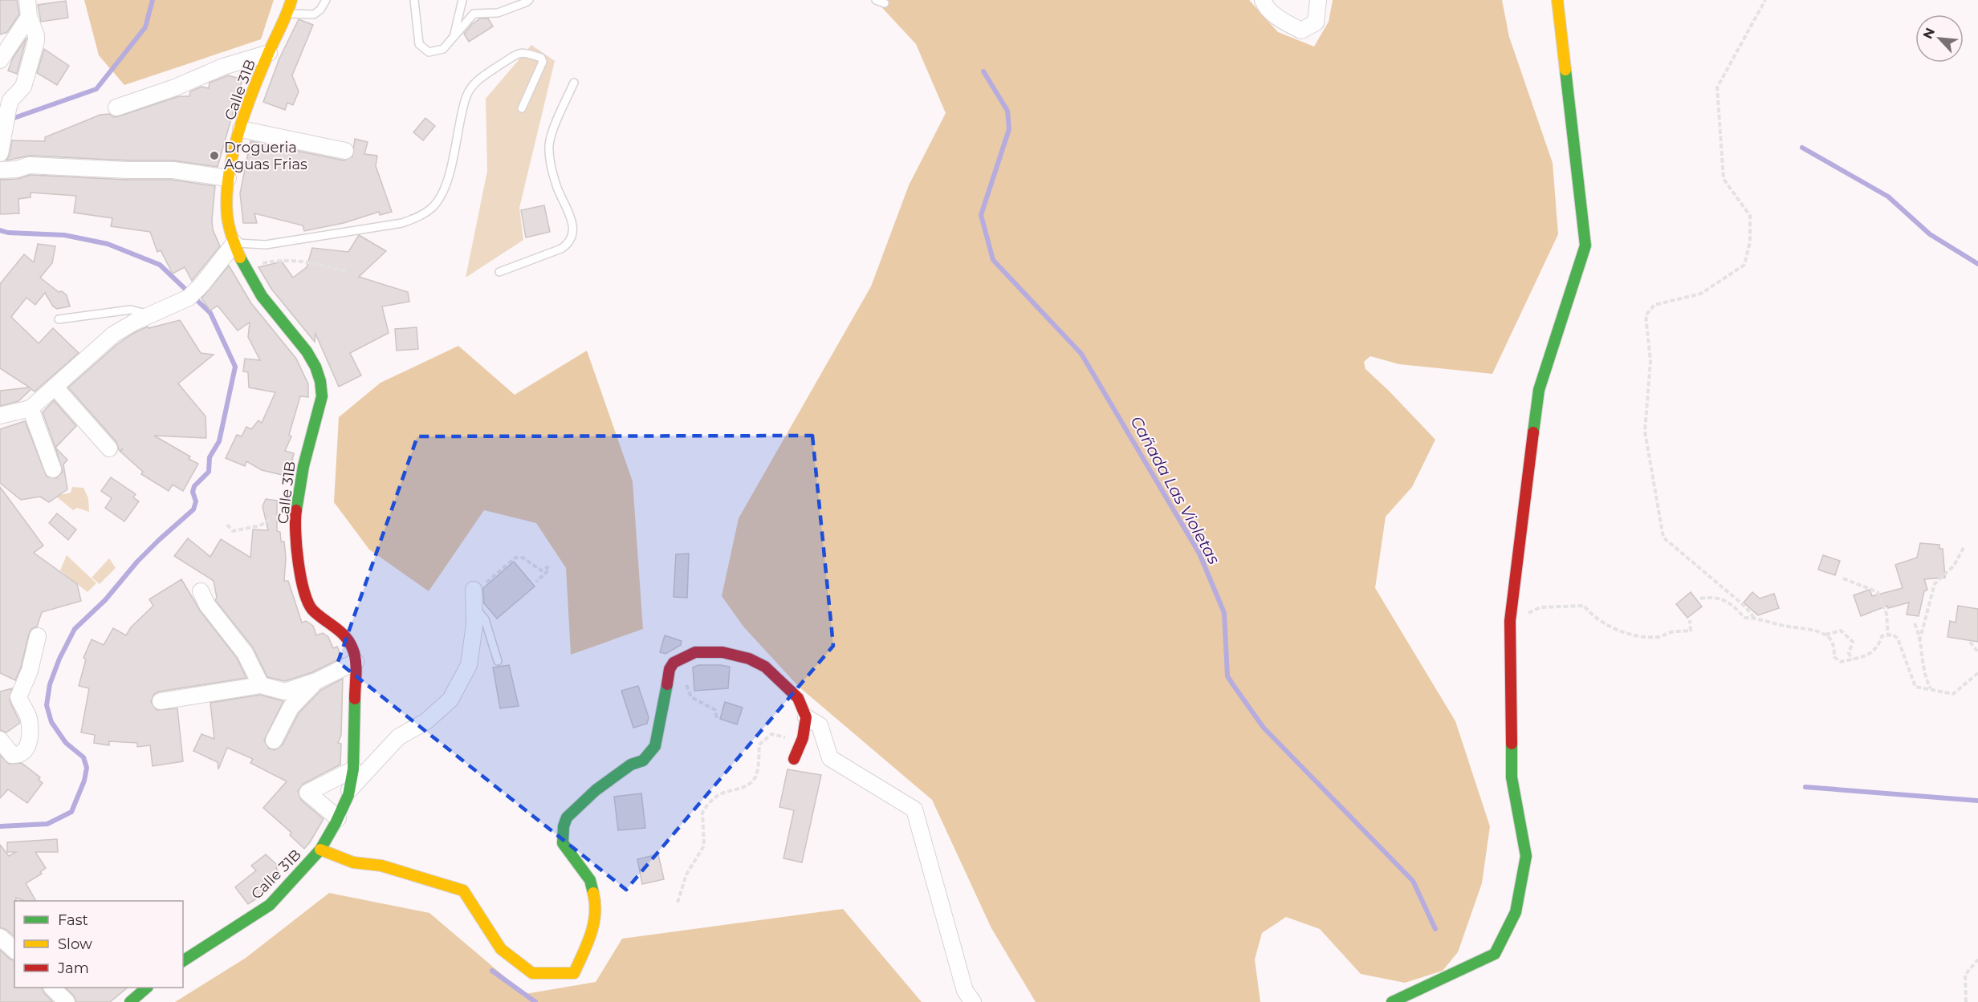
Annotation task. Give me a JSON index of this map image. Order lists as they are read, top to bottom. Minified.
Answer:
{"streets":{"street":["Calle 31B"]},"water":["Cañada Las Violetas"],"places":["Drogueria Aguas Frias"],"legend":["Fast","Slow","Jam"],"north":"top left"}
